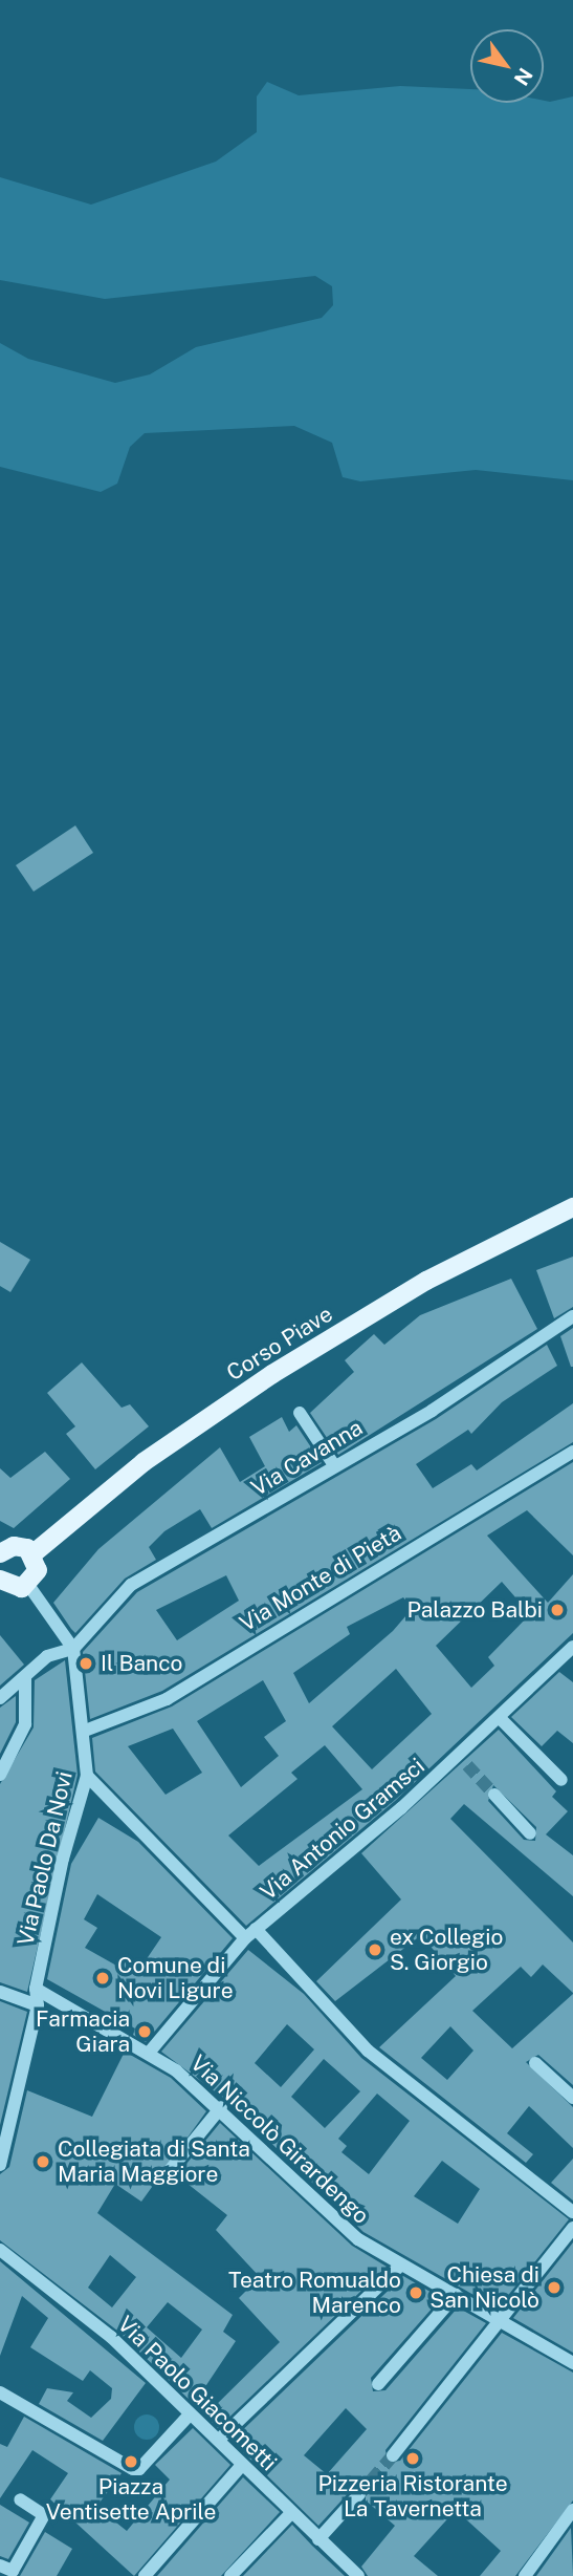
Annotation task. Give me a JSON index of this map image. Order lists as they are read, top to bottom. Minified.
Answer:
{"streets":{"main road":["Corso Piave"],"street":["Via Cavanna","Via Monte di Pietà","Via Antonio Gramsci","Via Paolo Da Novi","Via Niccolò Girardengo","Via Paolo Giacometti"]},"crossings":[["Via Cavanna","Via Paolo Da Novi"],["Via Monte di Pietà","Via Paolo Da Novi"],["Via Antonio Gramsci","Via Niccolò Girardengo"],["Via Paolo Da Novi","Via Niccolò Girardengo"]],"places":["Palazzo Balbi","Il Banco","ex Collegio S. Giorgio","Comune di Novi Ligure","Farmacia Giara","Collegiata di Santa Maria Maggiore","Chiesa di San Nicolò","Teatro Romualdo Marenco","Pizzeria Ristorante La Tavernetta","Piazza Ventisette Aprile"],"north":"bottom right"}
